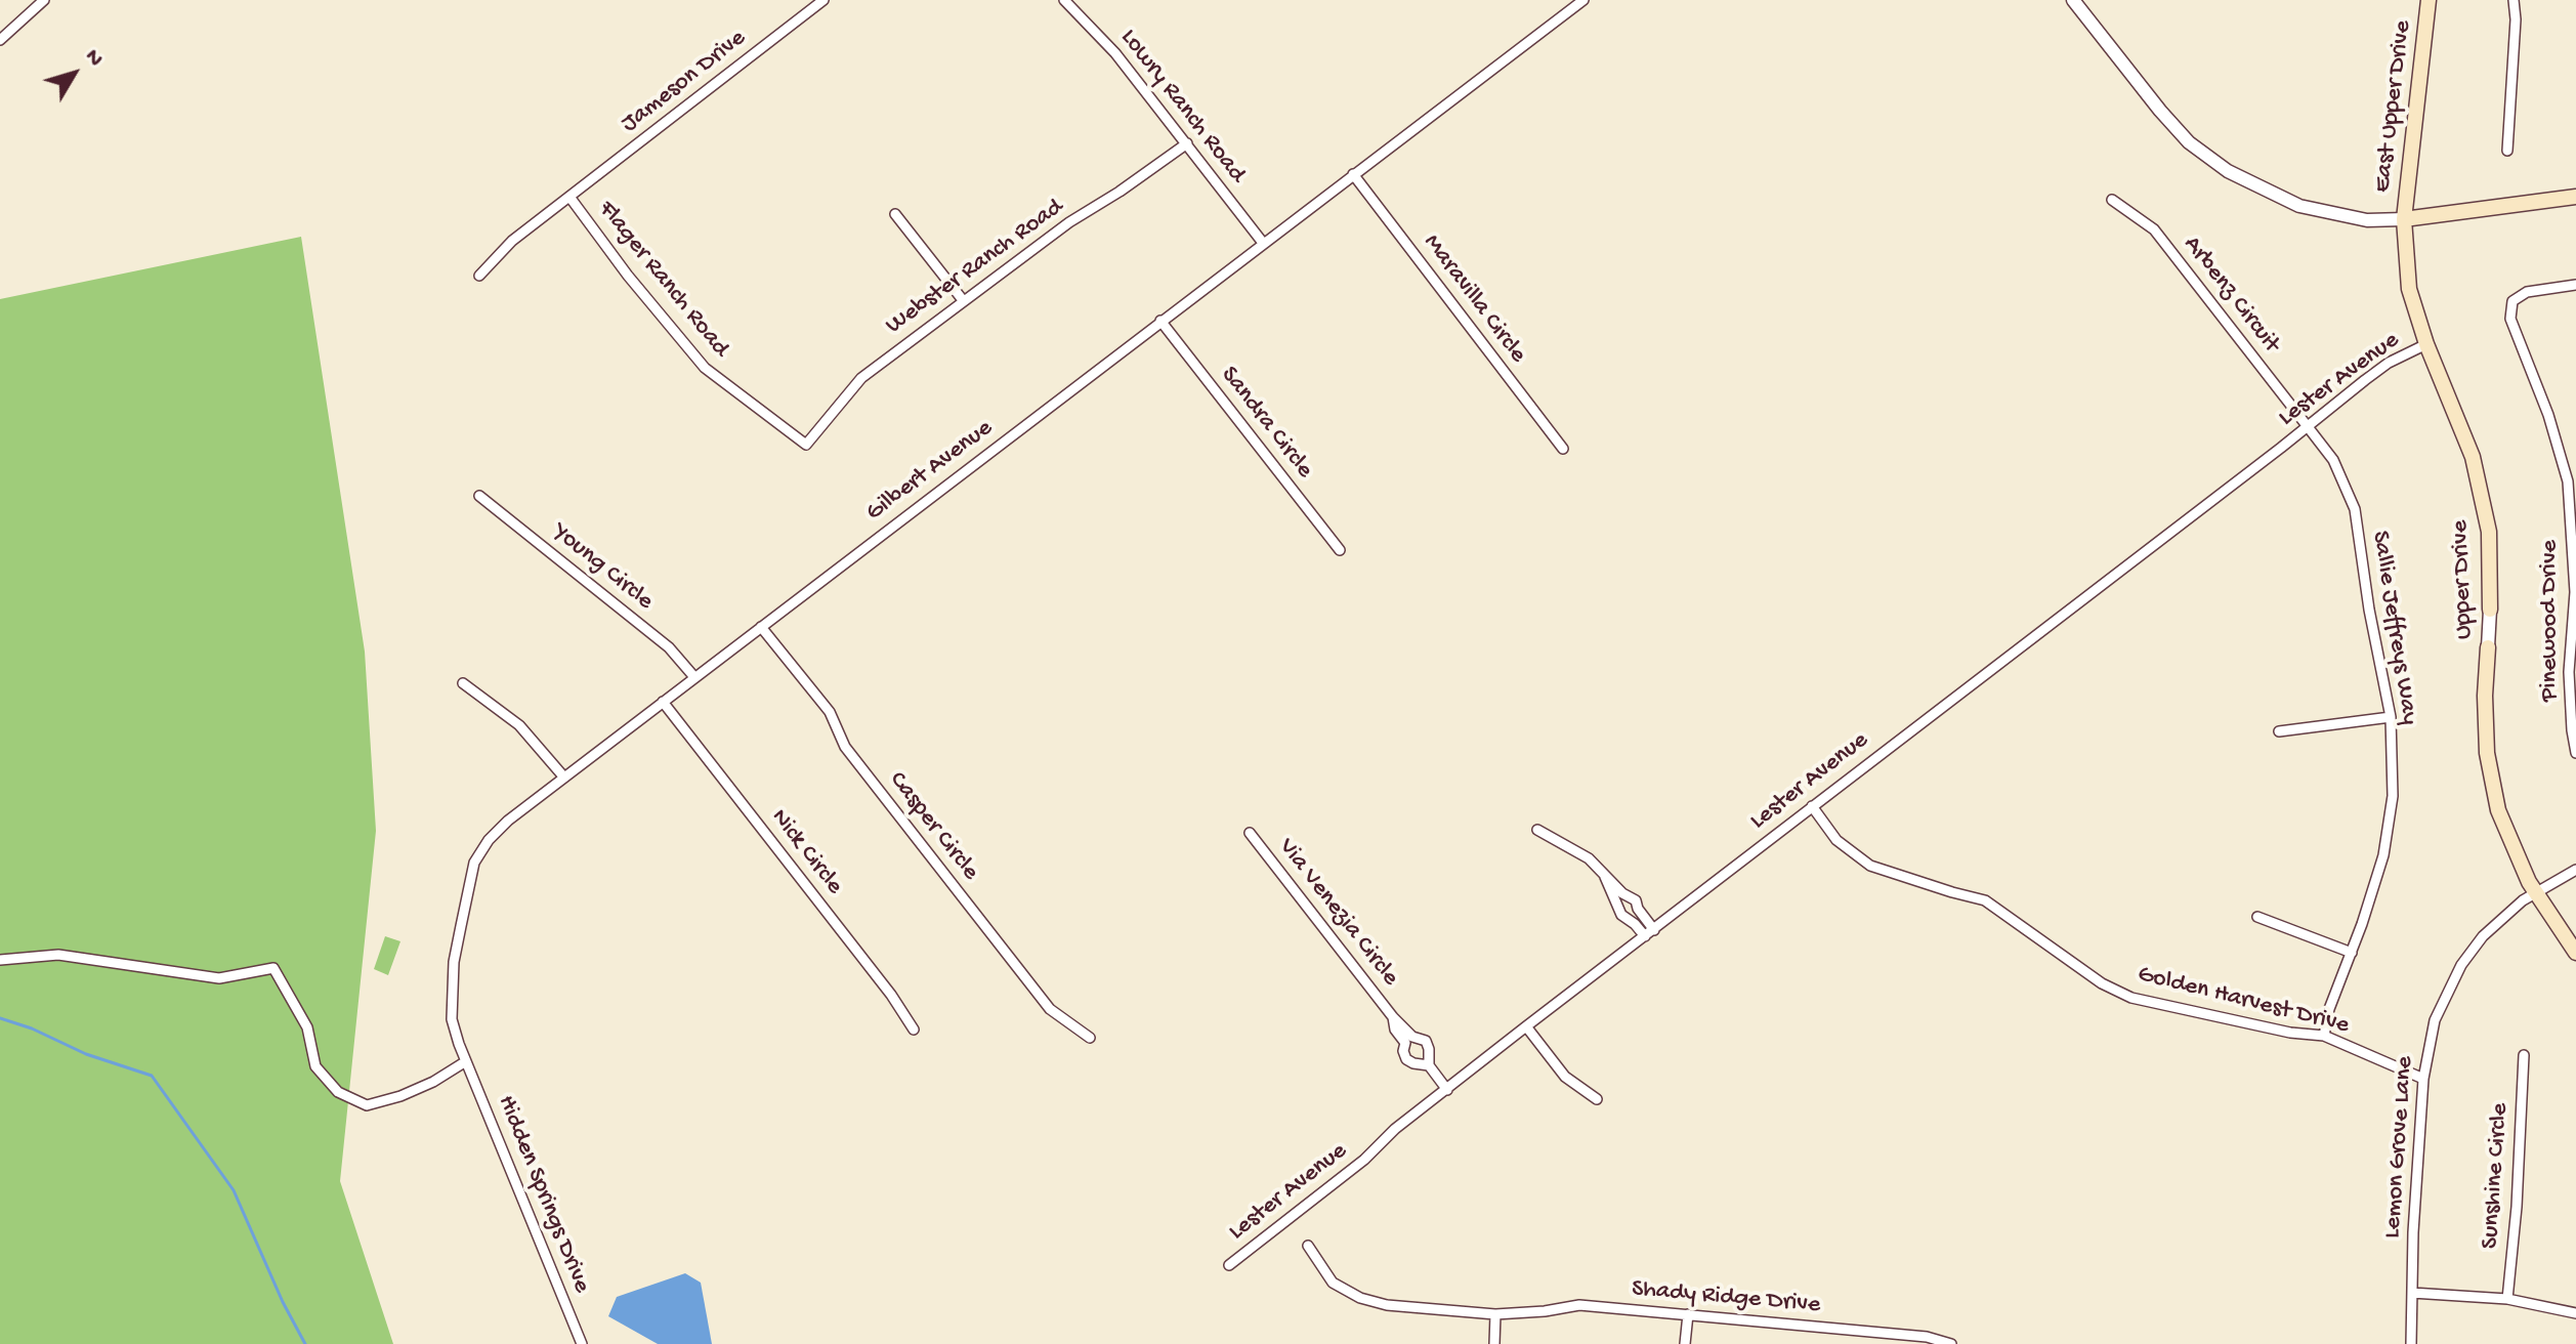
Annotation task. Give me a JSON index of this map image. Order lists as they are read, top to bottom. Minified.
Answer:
{"streets":{"main road":["East Upper Drive","Upper Drive"],"street":["Jameson Drive","Lowry Ranch Road","Webster Ranch Road","Flager Ranch Road","Arbenz Circuit","Maravilla Circle","Lester Avenue","Sandra Circle","Gilbert Avenue","Young Circle","Pinewood Drive","Sallie Jeffreys Way","Casper Circle","Nick Circle","Via Venezia Circle","Golden Harvest Drive","Lemon Grove Lane","Sunshine Circle","Hidden Springs Drive","Shady Ridge Drive"]},"crossings":[["Jameson Drive","Flager Ranch Road"],["Lowry Ranch Road","Webster Ranch Road"],["Lowry Ranch Road","Gilbert Avenue"],["East Upper Drive","Upper Drive"],["Webster Ranch Road","Flager Ranch Road"],["Arbenz Circuit","Lester Avenue"],["Arbenz Circuit","Sallie Jeffreys Way"],["Maravilla Circle","Gilbert Avenue"],["Lester Avenue","Upper Drive"],["Lester Avenue","Sallie Jeffreys Way"],["Lester Avenue","Via Venezia Circle"],["Lester Avenue","Golden Harvest Drive"],["Sandra Circle","Gilbert Avenue"],["Gilbert Avenue","Young Circle"],["Gilbert Avenue","Casper Circle"],["Gilbert Avenue","Nick Circle"],["Gilbert Avenue","Hidden Springs Drive"],["Upper Drive","Lemon Grove Lane"],["Sallie Jeffreys Way","Golden Harvest Drive"],["Golden Harvest Drive","Lemon Grove Lane"]],"north":"top right"}
